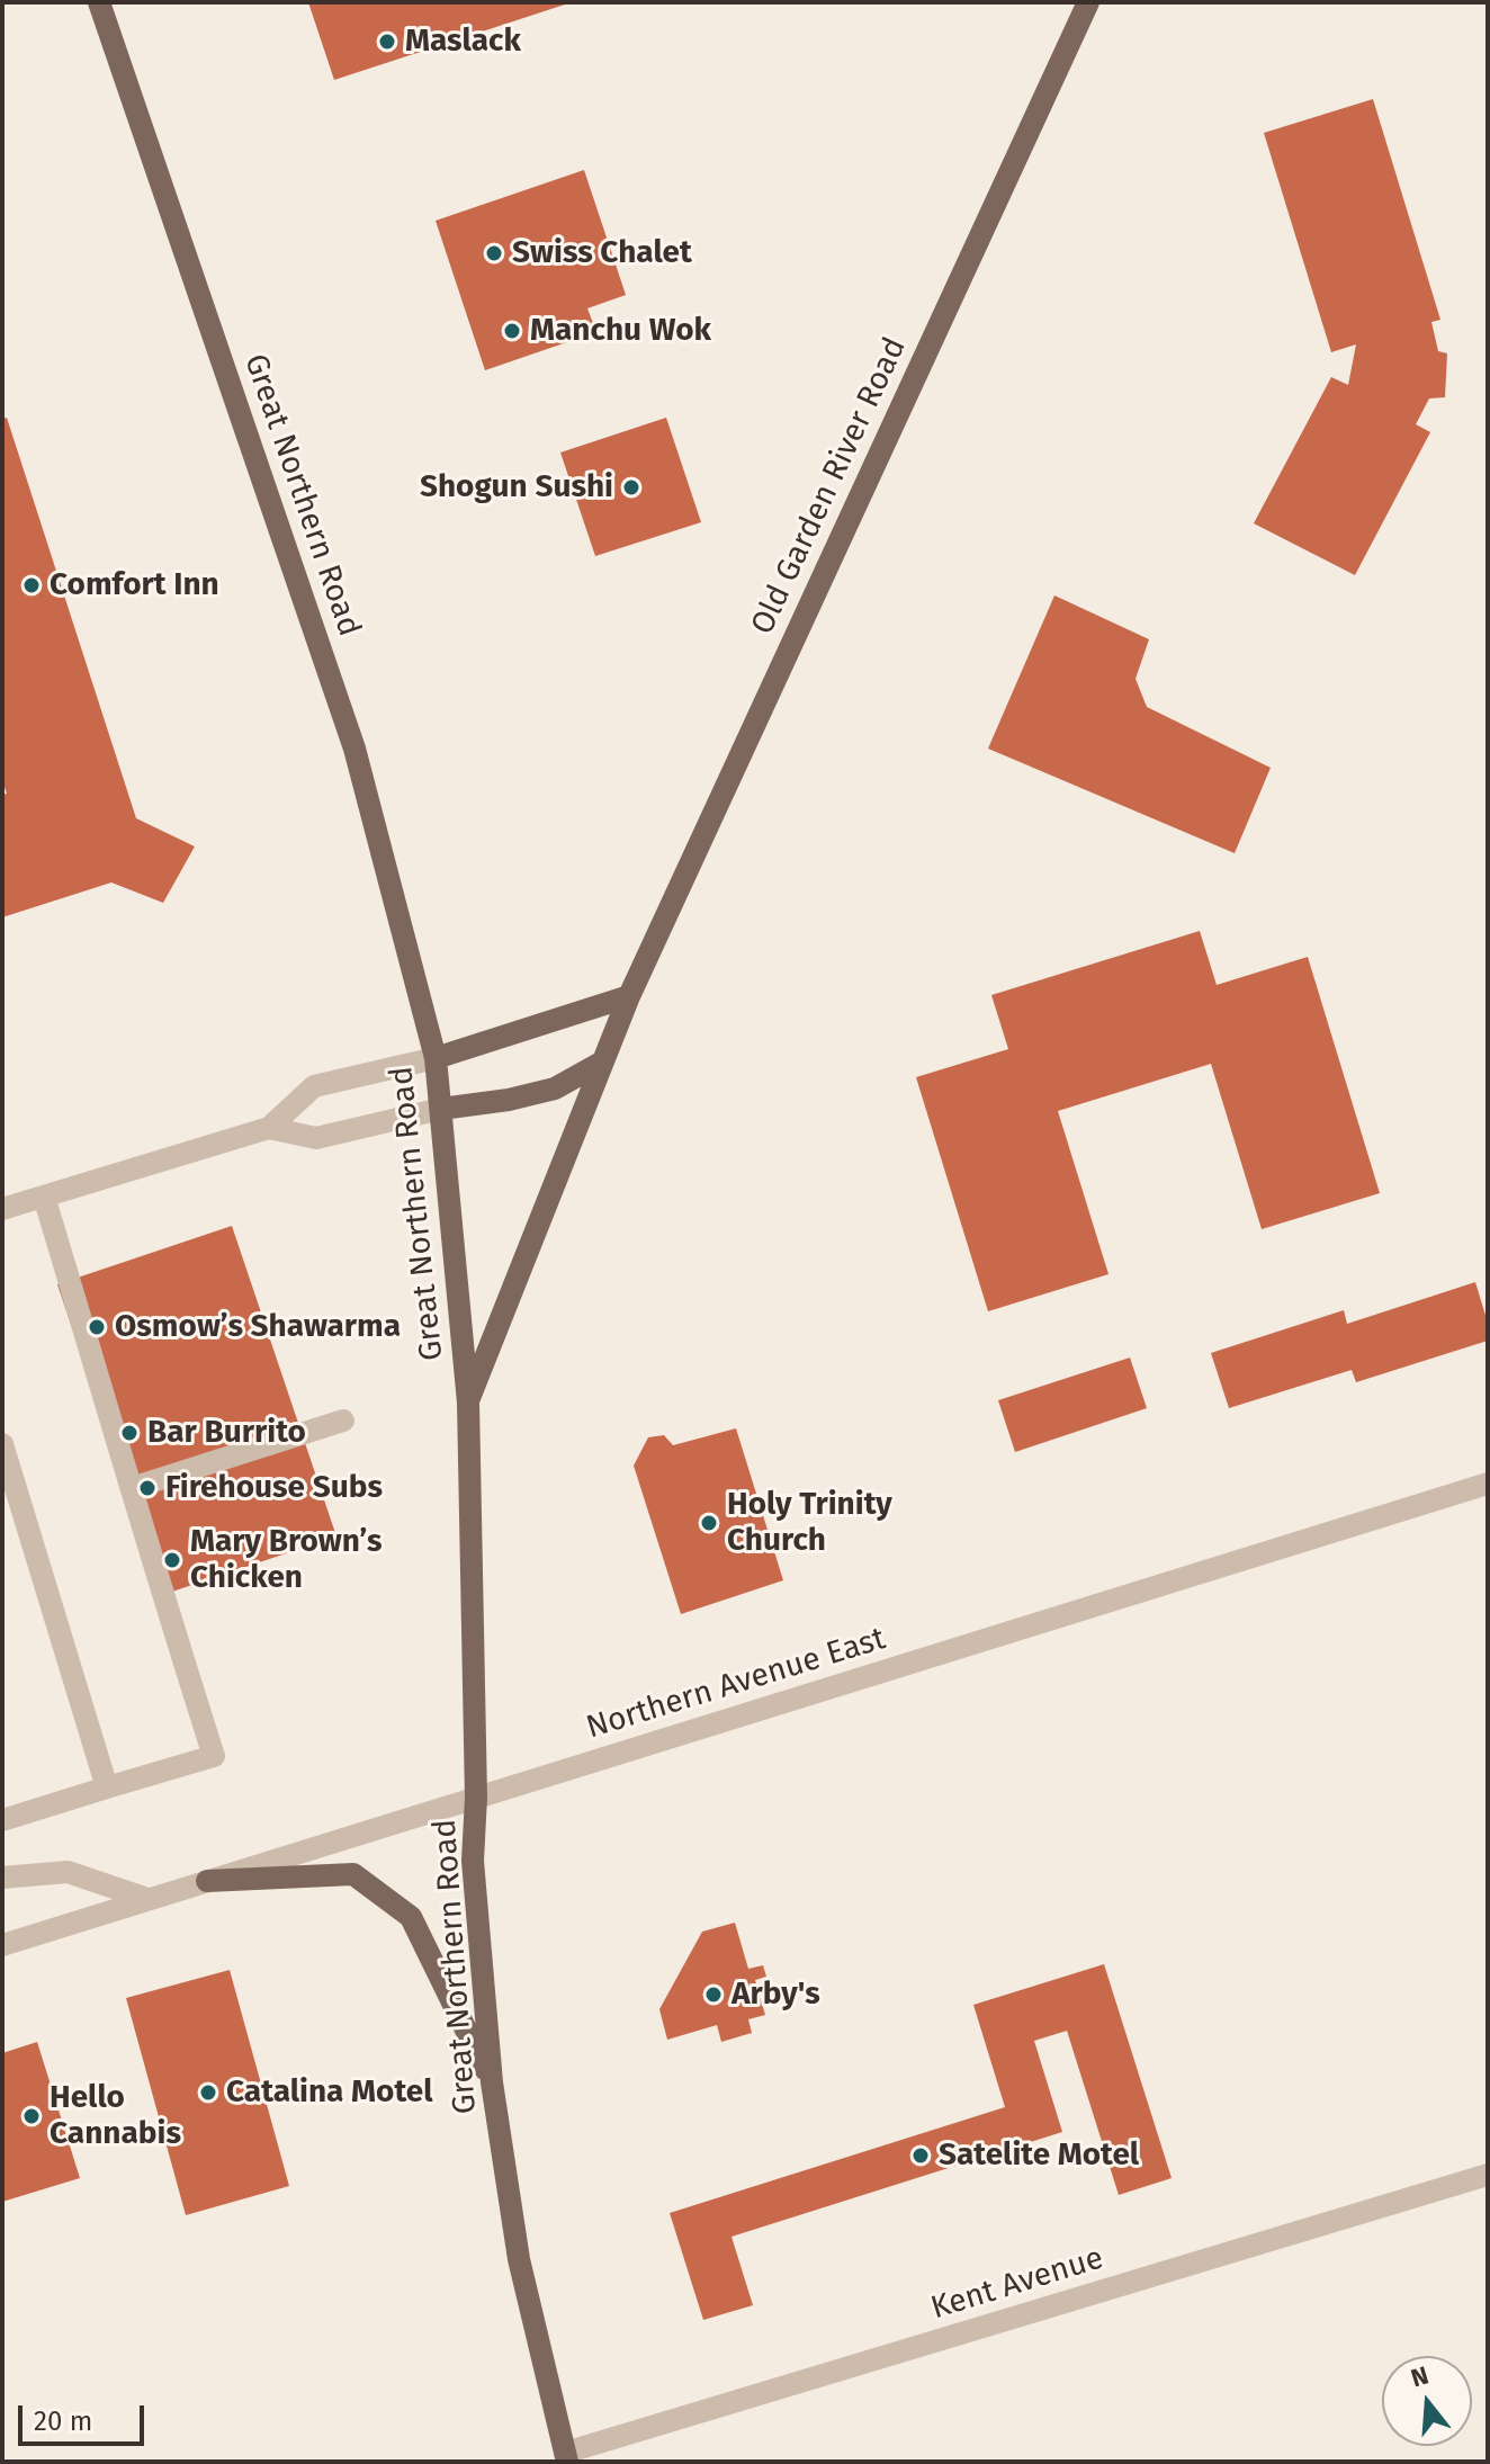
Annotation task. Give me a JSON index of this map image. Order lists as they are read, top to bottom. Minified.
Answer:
{"streets":{"main road":["Old Garden River Road","Great Northern Road"],"street":["Northern Avenue East","Kent Avenue"]},"crossings":[["Old Garden River Road","Great Northern Road"],["Great Northern Road","Northern Avenue East"],["Great Northern Road","Kent Avenue"]],"places":["Maslack","Swiss Chalet","Manchu Wok","Shogun Sushi","Comfort Inn","Osmow’s Shawarma","Bar Burrito","Firehouse Subs","Holy Trinity Church","Mary Brown’s Chicken","Arby's","Catalina Motel","Hello Cannabis","Satelite Motel"],"scale_bar":"20 m","north":"top"}
